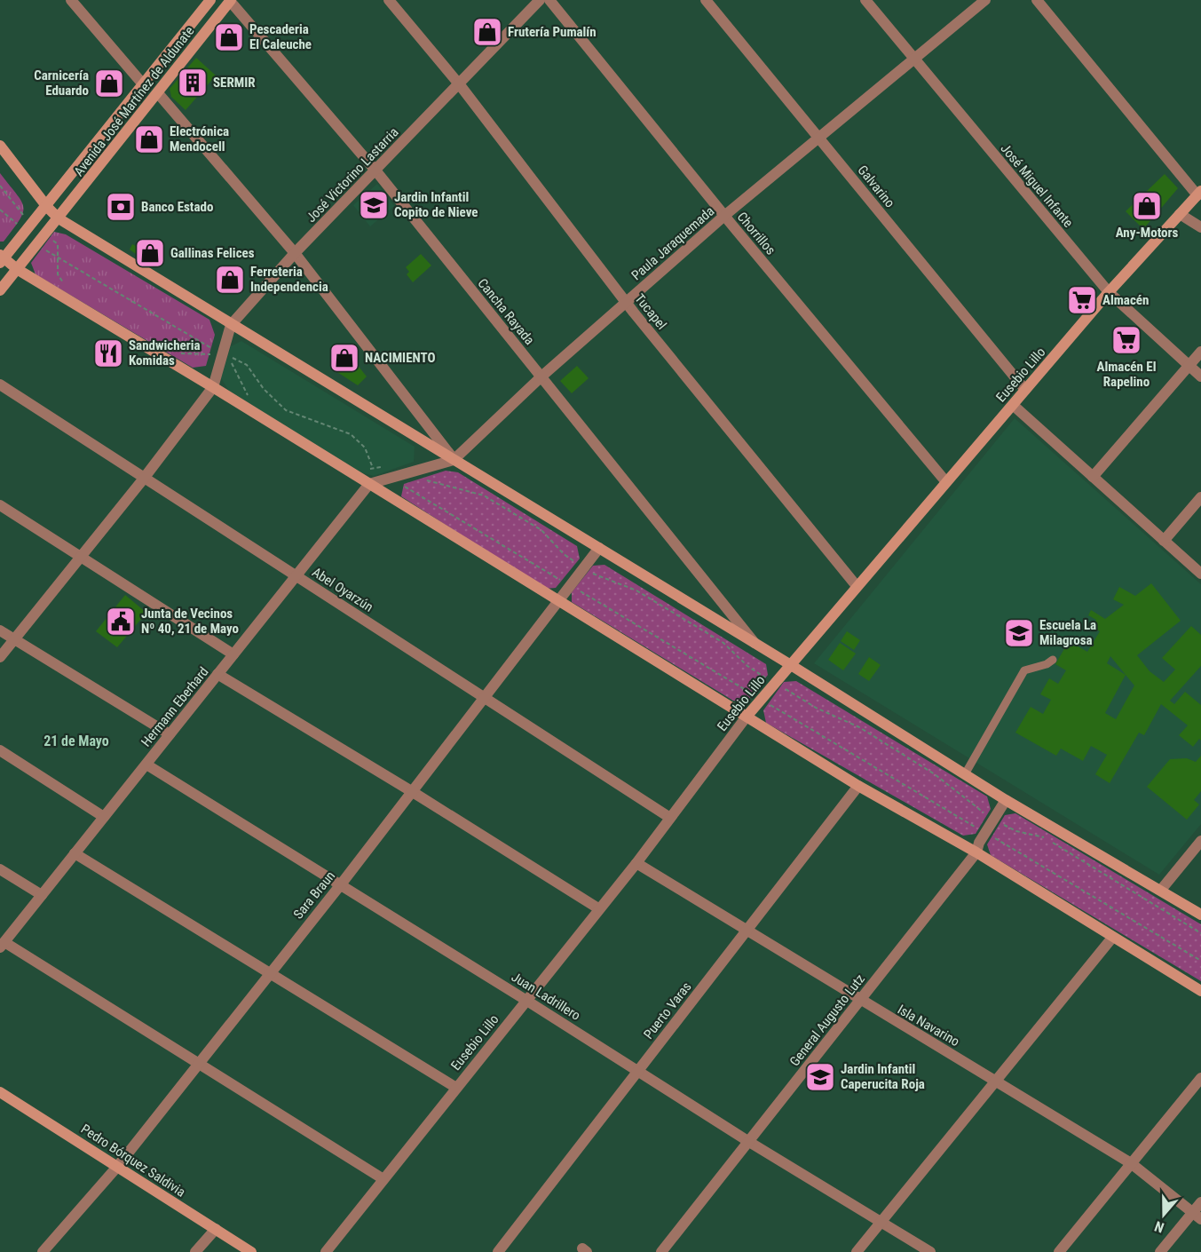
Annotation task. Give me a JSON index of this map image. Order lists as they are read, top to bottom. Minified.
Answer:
{"streets":{"main road":["Avenida José Martínez de Aldunate","Eusebio Lillo","Pedro Bórquez Saldivia"],"street":["José Victorino Lastarria","José Miguel Infante","Galvarino","Chorrillos","Paula Jaraquemada","Cancha Rayada","Tucapel","Abel Oyarzún","Hermann Eberhard","Sara Braun","Juan Ladrillero","Puerto Varas","General Augusto Lutz","Isla Navarino"]},"crossings":[["Avenida José Martínez de Aldunate","Cancha Rayada"],["José Victorino Lastarria","Cancha Rayada"],["José Victorino Lastarria","Tucapel"],["José Miguel Infante","Paula Jaraquemada"],["José Miguel Infante","Eusebio Lillo"],["Galvarino","Paula Jaraquemada"],["Galvarino","Eusebio Lillo"],["Chorrillos","Paula Jaraquemada"],["Chorrillos","Eusebio Lillo"],["Paula Jaraquemada","Cancha Rayada"],["Paula Jaraquemada","Tucapel"],["Paula Jaraquemada","Hermann Eberhard"],["Tucapel","Eusebio Lillo"],["Eusebio Lillo","Abel Oyarzún"],["Eusebio Lillo","Juan Ladrillero"],["Eusebio Lillo","Isla Navarino"],["Abel Oyarzún","Hermann Eberhard"],["Abel Oyarzún","Sara Braun"],["Hermann Eberhard","Juan Ladrillero"],["Sara Braun","Juan Ladrillero"],["Sara Braun","Pedro Bórquez Saldivia"],["Juan Ladrillero","Puerto Varas"],["Juan Ladrillero","General Augusto Lutz"],["Puerto Varas","Isla Navarino"],["General Augusto Lutz","Isla Navarino"]],"districts":["21 de Mayo"],"places":{"shop":["Frutería Pumalín","Pescaderia El Caleuche","Carnicería Eduardo","Electrónica Mendocell","Any-Motors","Gallinas Felices","Ferreteria Independencia","NACIMIENTO"],"building":["SERMIR"],"school or university":["Jardin Infantil Copito de Nieve","Escuela La Milagrosa","Jardin Infantil Caperucita Roja"],"bank":["Banco Estado"],"supermarket":["Almacén","Almacén El Rapelino"],"restaurant":["Sandwicheria Komidas"],"public building":["Junta de Vecinos Nº 40, 21 de Mayo"]},"north":"bottom"}
